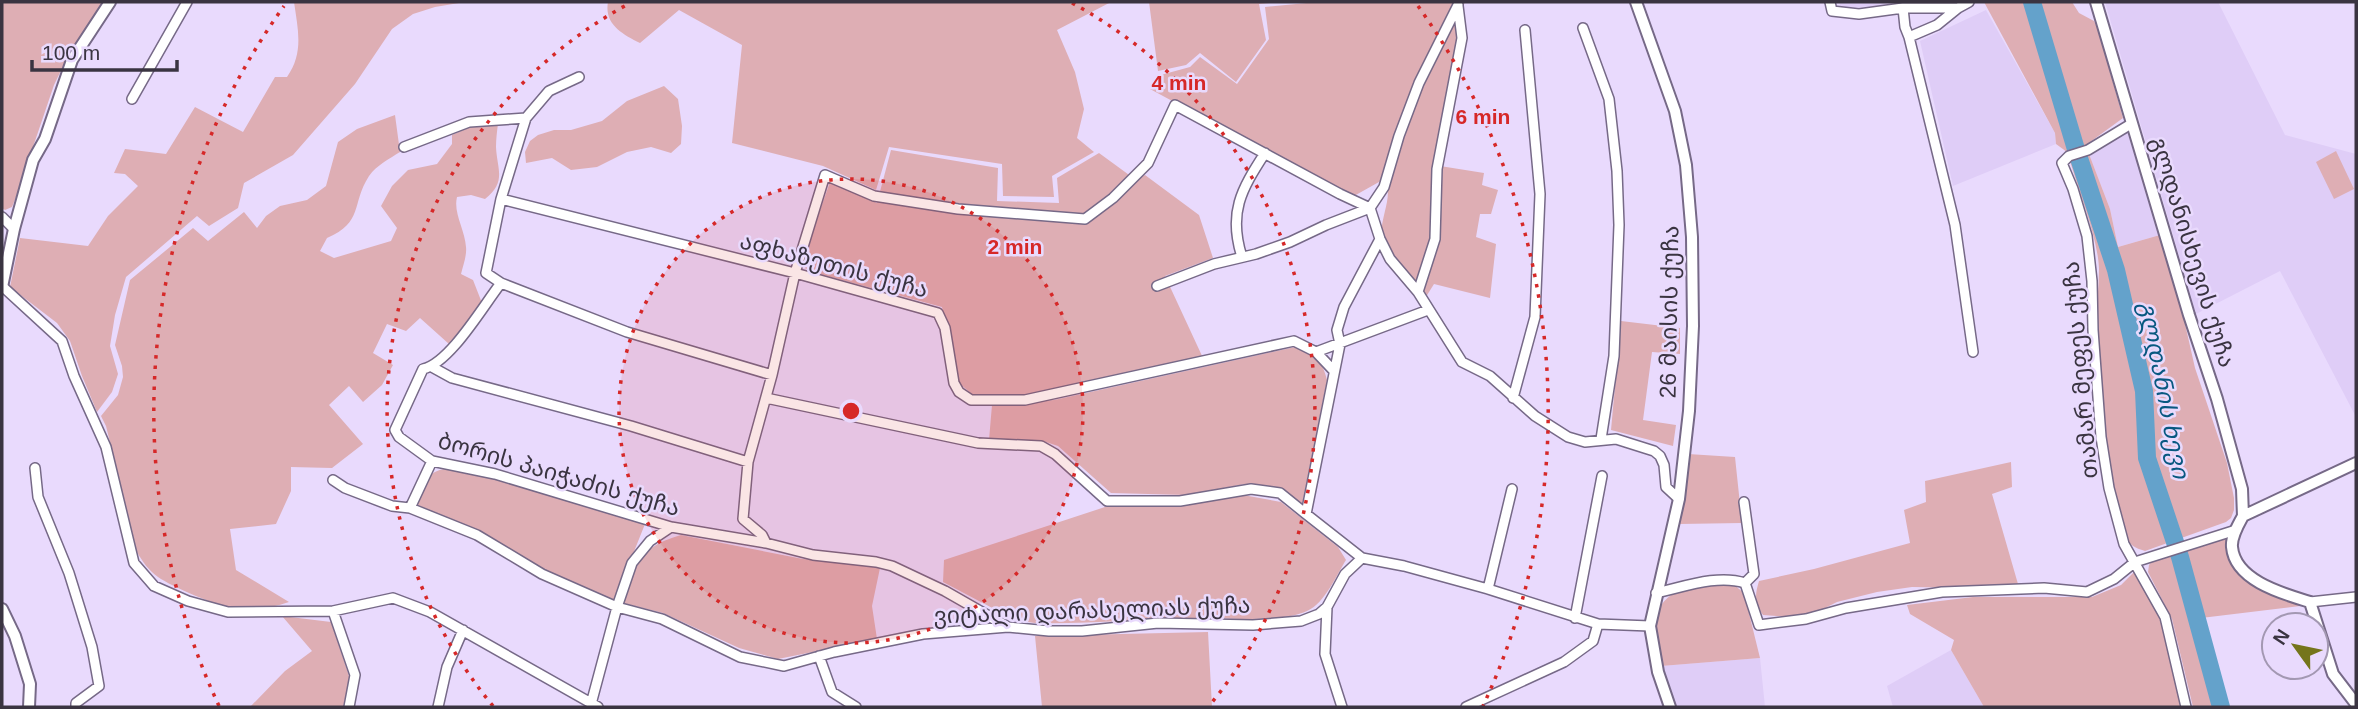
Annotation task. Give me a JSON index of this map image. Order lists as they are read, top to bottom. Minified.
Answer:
{"streets":{"street":["გლდანისხევის ქუჩა","აფხაზეთის ქუჩა","26 მაისის ქუჩა","თამარ მეფეს ქუჩა","ბორის პაიჭაძის ქუჩა","ვიტალი დარასელიას ქუჩა"]},"crossings":[["გლდანისხევის ქუჩა","თამარ მეფეს ქუჩა"],["ბორის პაიჭაძის ქუჩა","ვიტალი დარასელიას ქუჩა"]],"water":["გლდანის ხევი"],"scale_bar":"100 m","north":"top left","rings":["4 min","6 min","2 min"]}
